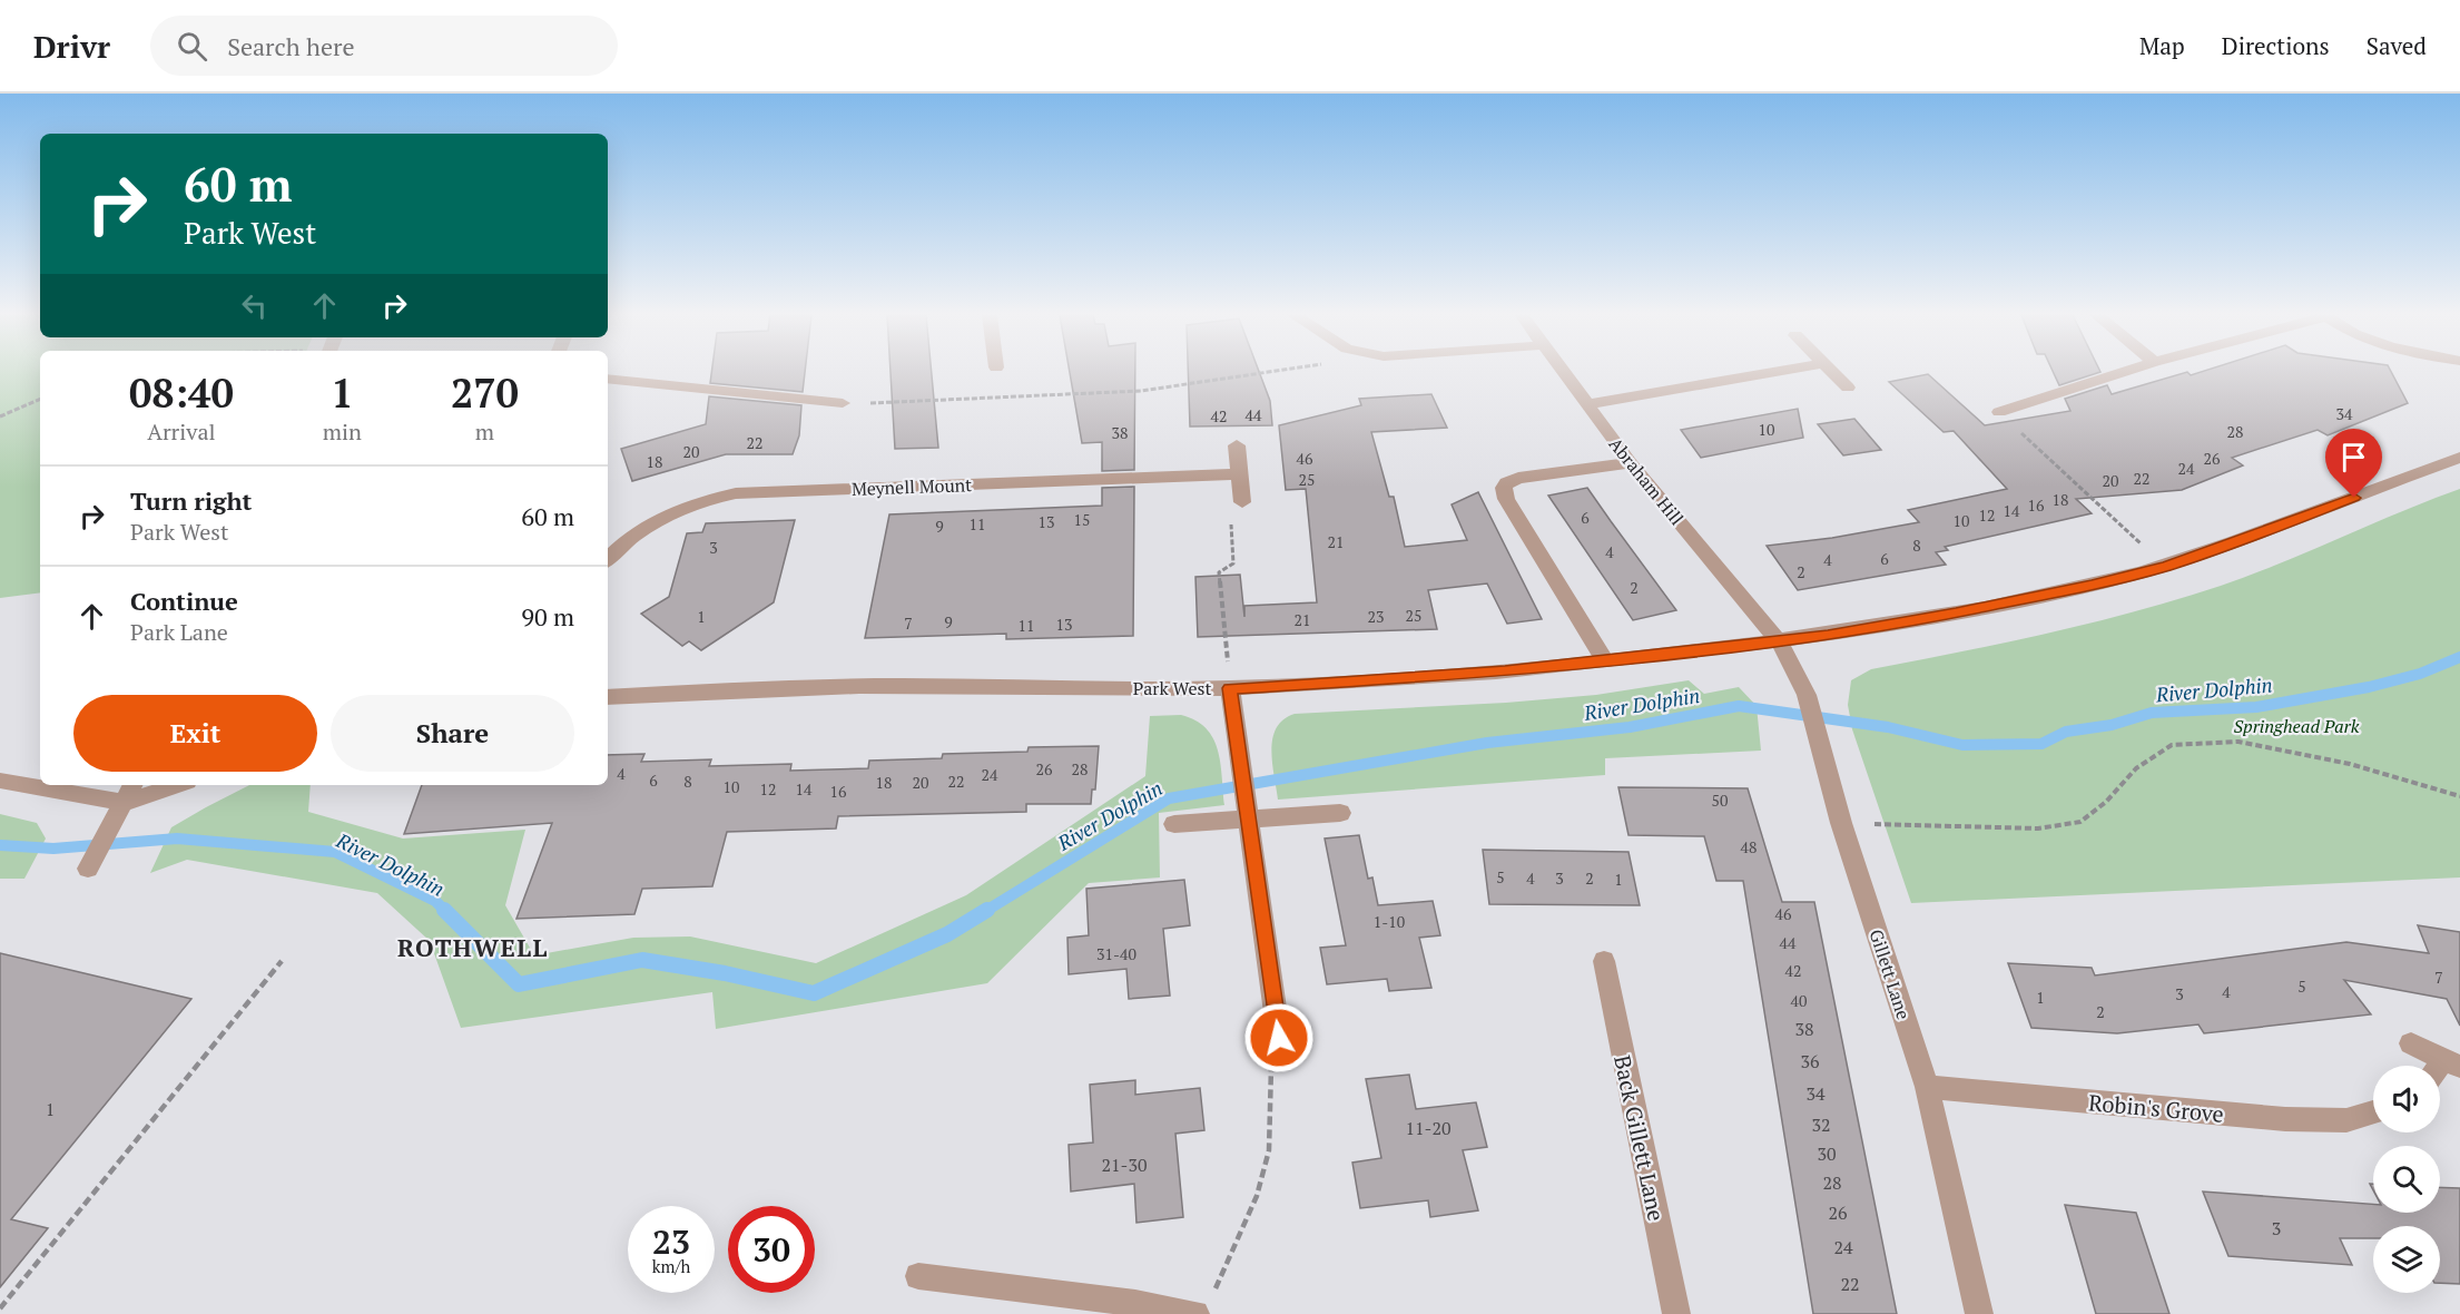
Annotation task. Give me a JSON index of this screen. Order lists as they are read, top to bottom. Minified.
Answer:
{"streets":{"street":["Abraham Hill","Meynell Mount","Park West","Gillett Lane","Robin's Grove","Back Gillett Lane"]},"crossings":[["Abraham Hill","Park West"],["Abraham Hill","Gillett Lane"],["Park West","Gillett Lane"],["Gillett Lane","Robin's Grove"]],"districts":["ROTHWELL"],"water":["River Dolphin"],"parks":["Springhead Park"],"house_numbers":["34","44","42","10","28","38","22","20","46","26","18","24","22","25","20","18","16","14","12","6","15","10","13","11","9","21","8","3","4","6","4","2","2","25","1","23","21","9","7","13","11","26","28","4","24","6","8","22","18","20","10","12","14","16","50","48","5","4","3","2","1","46","1-10","44","31-40","42","7","5","4","3","1","40","2","38","36","34","1","32","11-20","30","21-30","28","26","3","24","22"],"page":{"header":"Drivr","search":"Search here","nav":["Map","Directions","Saved"],"turn":["60 m","Park West"],"eta":["08:40","Arrival","1","min","270","m"],"list":[{"name":"Turn right","note":"Park West","value":"60 m"},{"name":"Continue","note":"Park Lane","value":"90 m"}],"buttons":["Exit","Share"],"speed":"23 km/h","limit":"30"}}
